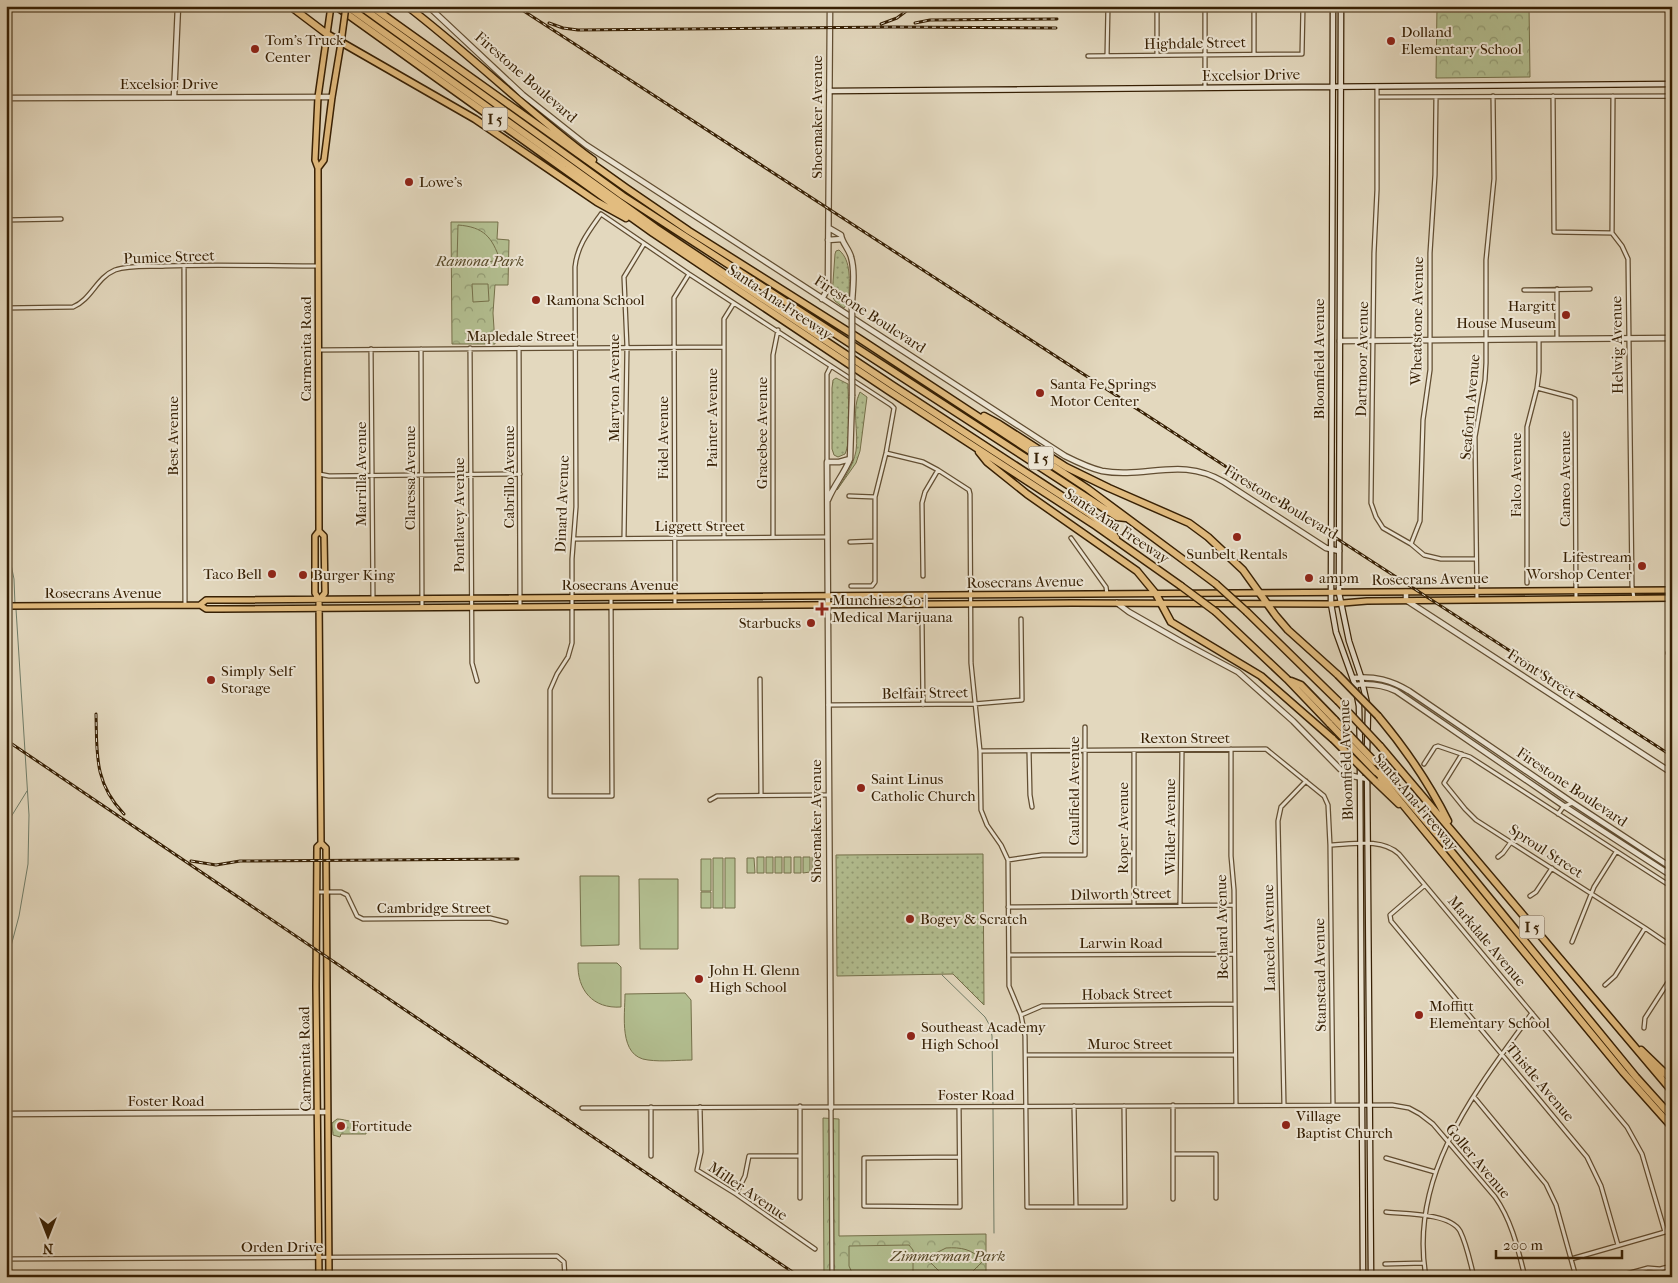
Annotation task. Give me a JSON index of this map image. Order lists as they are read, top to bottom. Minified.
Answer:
{"streets":{"highway":["I 5","Santa Ana Freeway"],"main road":["Carmenita Road","Rosecrans Avenue"],"street":["Highdale Street","Excelsior Drive","Firestone Boulevard","Shoemaker Avenue","Pumice Street","Wheatstone Avenue","Mapledale Street","Helwig Avenue","Bloomfield Avenue","Dartmoor Avenue","Maryton Avenue","Seaforth Avenue","Painter Avenue","Gracebee Avenue","Best Avenue","Fidel Avenue","Marrilla Avenue","Falco Avenue","Cabrillo Avenue","Claressa Avenue","Cameo Avenue","Dinard Avenue","Pontlavey Avenue","Liggett Street","Front Street","Belfair Street","Rexton Street","Caulfield Avenue","Wilder Avenue","Roper Avenue","Sproul Street","Dilworth Street","Cambridge Street","Bechard Avenue","Lancelot Avenue","Markdale Avenue","Larwin Road","Stanstead Avenue","Hoback Street","Muroc Street","Thistle Avenue","Foster Road","Goller Avenue","Miller Avenue","Orden Drive"]},"crossings":[["Excelsior Drive","Shoemaker Avenue"],["Excelsior Drive","Carmenita Road"],["Excelsior Drive","Bloomfield Avenue"],["Excelsior Drive","Dartmoor Avenue"],["Firestone Boulevard","Shoemaker Avenue"],["Firestone Boulevard","Bloomfield Avenue"],["Shoemaker Avenue","Liggett Street"],["Shoemaker Avenue","Rosecrans Avenue"],["Shoemaker Avenue","Belfair Street"],["Shoemaker Avenue","Foster Road"],["Pumice Street","Carmenita Road"],["Pumice Street","Best Avenue"],["Wheatstone Avenue","Dartmoor Avenue"],["Mapledale Street","Carmenita Road"],["Mapledale Street","Maryton Avenue"],["Mapledale Street","Painter Avenue"],["Mapledale Street","Fidel Avenue"],["Mapledale Street","Marrilla Avenue"],["Mapledale Street","Cabrillo Avenue"],["Mapledale Street","Claressa Avenue"],["Mapledale Street","Dinard Avenue"],["Mapledale Street","Pontlavey Avenue"],["Helwig Avenue","Rosecrans Avenue"],["Carmenita Road","Rosecrans Avenue"],["Carmenita Road","Cambridge Street"],["Carmenita Road","Foster Road"],["Carmenita Road","Orden Drive"],["Bloomfield Avenue","Rosecrans Avenue"],["Bloomfield Avenue","Markdale Avenue"],["Bloomfield Avenue","Foster Road"],["Bloomfield Avenue","Goller Avenue"],["Dartmoor Avenue","Seaforth Avenue"],["Maryton Avenue","Dinard Avenue"],["Maryton Avenue","Liggett Street"],["Seaforth Avenue","Rosecrans Avenue"],["Painter Avenue","Liggett Street"],["Gracebee Avenue","Liggett Street"],["Best Avenue","Rosecrans Avenue"],["Fidel Avenue","Liggett Street"],["Fidel Avenue","Rosecrans Avenue"],["Marrilla Avenue","Rosecrans Avenue"],["Falco Avenue","Cameo Avenue"],["Cabrillo Avenue","Rosecrans Avenue"],["Claressa Avenue","Rosecrans Avenue"],["Cameo Avenue","Rosecrans Avenue"],["Dinard Avenue","Liggett Street"],["Dinard Avenue","Rosecrans Avenue"],["Pontlavey Avenue","Rosecrans Avenue"],["Rosecrans Avenue","Front Street"],["Rexton Street","Caulfield Avenue"],["Rexton Street","Wilder Avenue"],["Rexton Street","Roper Avenue"],["Rexton Street","Bechard Avenue"],["Rexton Street","Lancelot Avenue"],["Rexton Street","Markdale Avenue"],["Rexton Street","Stanstead Avenue"],["Wilder Avenue","Dilworth Street"],["Roper Avenue","Dilworth Street"],["Dilworth Street","Bechard Avenue"],["Bechard Avenue","Larwin Road"],["Bechard Avenue","Hoback Street"],["Bechard Avenue","Muroc Street"],["Bechard Avenue","Foster Road"],["Lancelot Avenue","Foster Road"],["Markdale Avenue","Stanstead Avenue"],["Markdale Avenue","Thistle Avenue"],["Stanstead Avenue","Foster Road"],["Foster Road","Goller Avenue"],["Foster Road","Miller Avenue"]],"parks":["Ramona Park","Zimmerman Park"],"places":{"other":["Dolland Elementary School","Tom's Truck Center","Lowe's","Ramona School","Hargitt House Museum","Santa Fe Springs Motor Center","Sunbelt Rentals","Lifestream Worshop Center","Taco Bell","Burger King","ampm","Starbucks","Simply Self Storage","Saint Linus Catholic Church","Bogey & Scratch","John H. Glenn High School","Moffitt Elementary School","Southeast Academy High School","Village Baptist Church","Fortitude"],"health":["Munchies2Go | Medical Marijuana"]},"scale_bar":"200 m","north":"bottom"}
